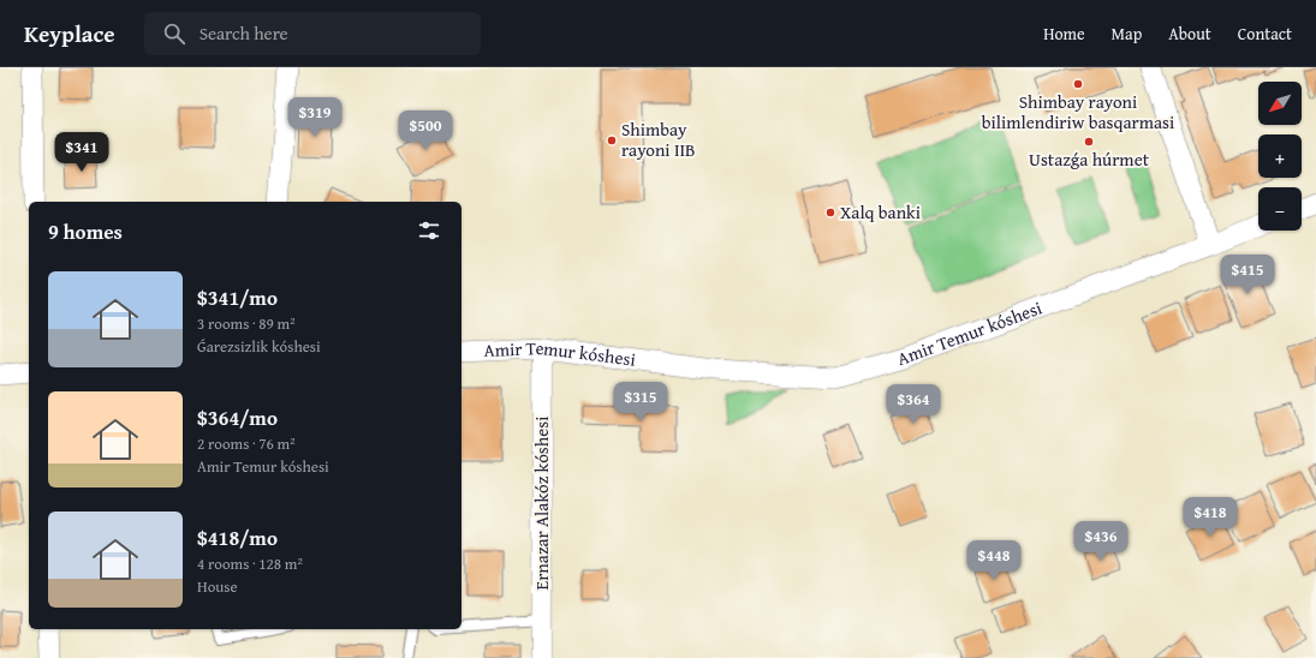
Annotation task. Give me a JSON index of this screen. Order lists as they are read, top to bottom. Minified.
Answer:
{"streets":{"street":["Amir Temur kóshesi","Ernazar Alakóz kóshesi"]},"crossings":[["Amir Temur kóshesi","Ernazar Alakóz kóshesi"]],"places":["Shimbay rayoni bilimlendiriw basqarmasi","Shimbay rayoni IIB","Ustazǵa húrmet","Xalq banki"],"north":"bottom left","page":{"header":"Keyplace","search":"Search here","nav":["Home","Map","About","Contact"],"map_buttons":["+","−"],"price":["$319","$500","$341","$415","$315","$364","$418","$436","$448"],"heading":"9 homes","list":[{"name":"$341/mo","note":"3 rooms · 89 m² · Ǵarezsizlik kóshesi"},{"name":"$364/mo","note":"2 rooms · 76 m² · Amir Temur kóshesi"},{"name":"$418/mo","note":"4 rooms · 128 m² · House"}]}}
